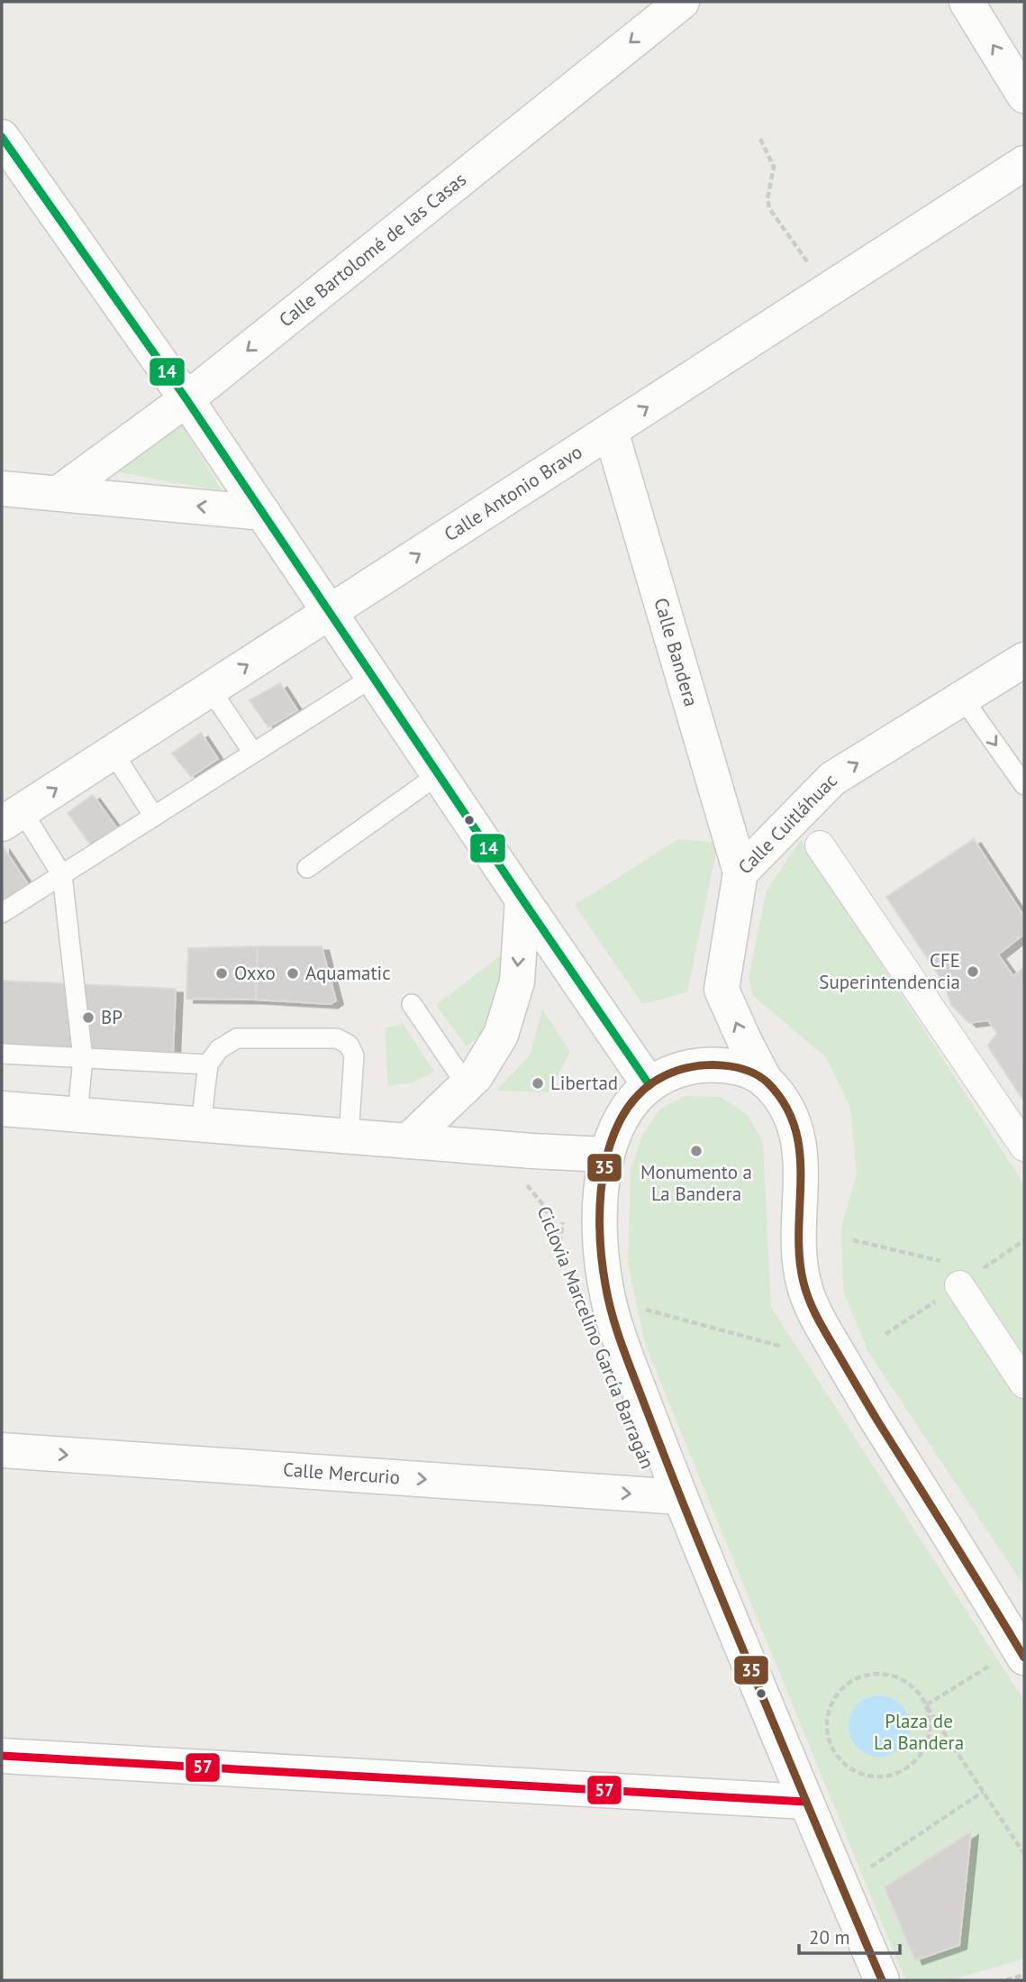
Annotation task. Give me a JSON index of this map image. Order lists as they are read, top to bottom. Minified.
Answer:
{"streets":{"street":["Calle Bartolomé de las Casas","Calle Antonio Bravo","Calle Bandera","Calle Cuitláhuac","Calle Mercurio"],"path":["Ciclovia Marcelino García Barragán"]},"crossings":[["Calle Antonio Bravo","Calle Bandera"],["Calle Bandera","Calle Cuitláhuac"]],"one_way":["Calle Bartolomé de las Casas","Calle Antonio Bravo"],"parks":["Plaza de La Bandera"],"places":["CFE Superintendencia","Oxxo","Aquamatic","BP","Libertad","Monumento a La Bandera"],"lines":["transit line 14","transit line 35","transit line 57"],"scale_bar":"20 m"}
